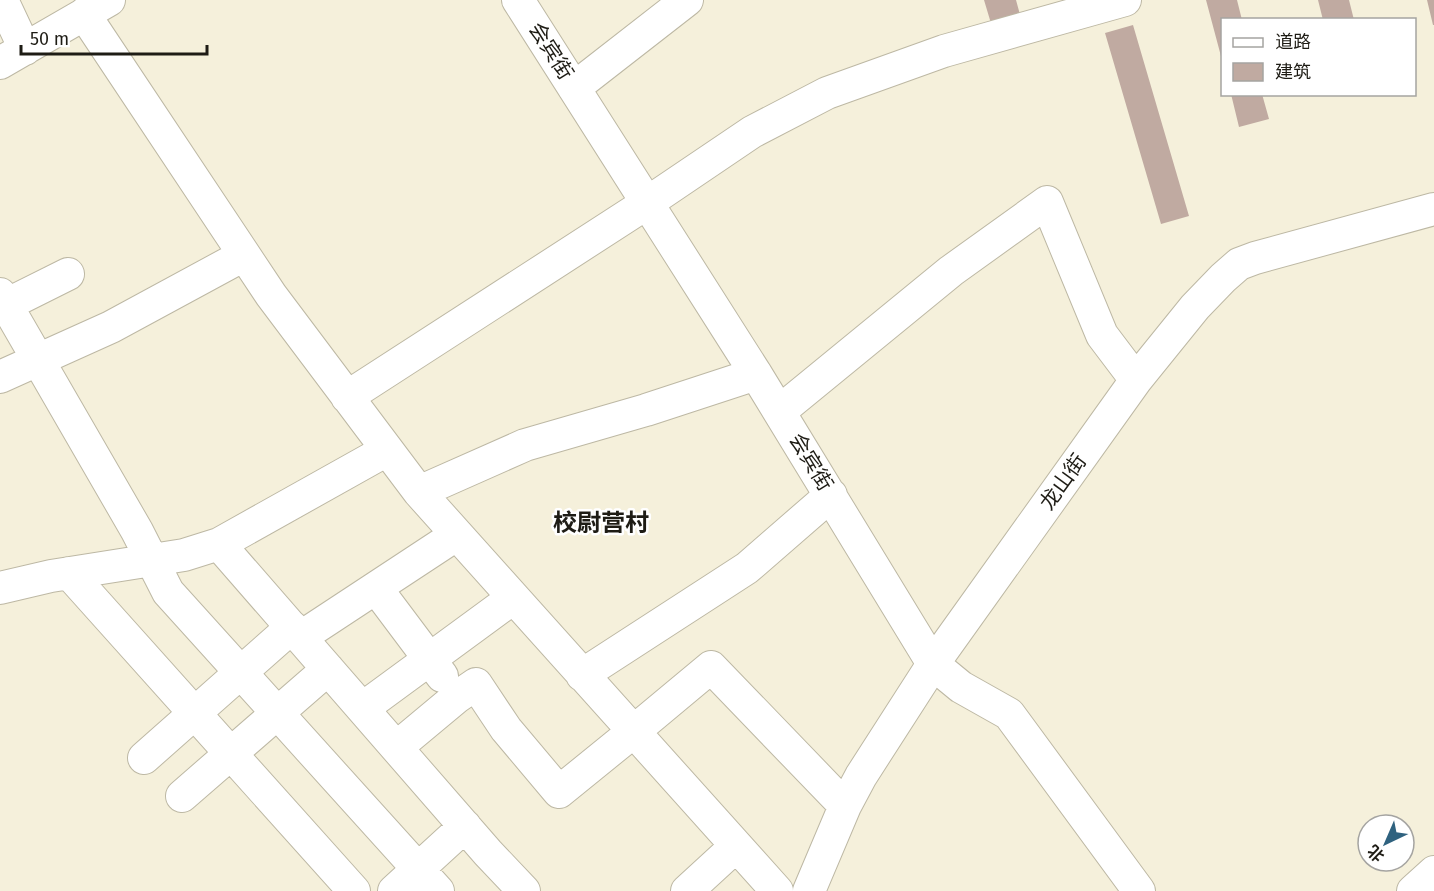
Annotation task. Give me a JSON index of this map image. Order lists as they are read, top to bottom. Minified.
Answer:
{"streets":{"street":["会宾街","龙山街"]},"crossings":[["会宾街","龙山街"]],"districts":["校尉营村"],"legend":["道路","建筑"],"scale_bar":"50 m","north":"bottom left"}
